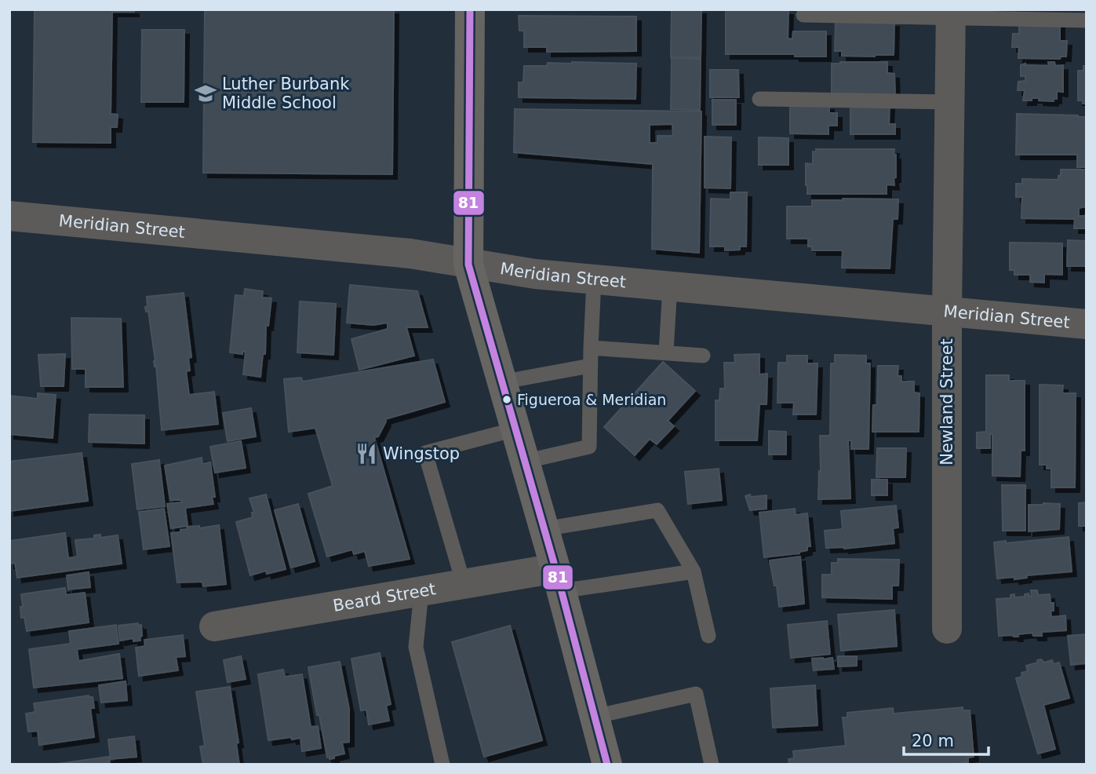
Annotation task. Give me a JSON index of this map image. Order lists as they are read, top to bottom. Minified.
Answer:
{"streets":{"street":["Meridian Street","Newland Street","Beard Street"]},"crossings":[["Meridian Street","Newland Street"]],"places":{"school or university":["Luther Burbank Middle School"],"other":["Figueroa & Meridian"],"restaurant":["Wingstop"]},"lines":["transit line 81"],"scale_bar":"20 m"}
